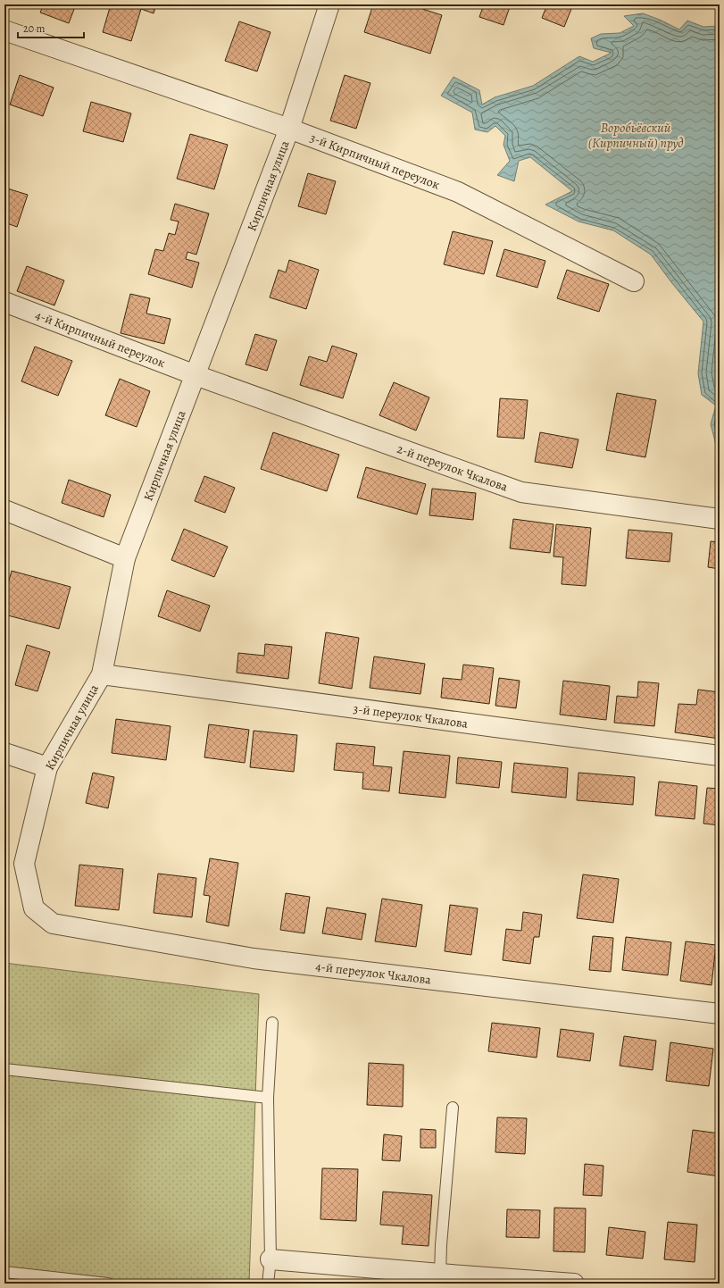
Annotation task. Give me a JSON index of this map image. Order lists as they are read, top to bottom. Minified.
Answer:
{"streets":{"street":["3-й Кирпичный переулок","Кирпичная улица","4-й Кирпичный переулок","2-й переулок Чкалова","3-й переулок Чкалова","4-й переулок Чкалова"]},"crossings":[["3-й Кирпичный переулок","Кирпичная улица"],["Кирпичная улица","4-й Кирпичный переулок"],["Кирпичная улица","2-й переулок Чкалова"],["Кирпичная улица","3-й переулок Чкалова"],["Кирпичная улица","4-й переулок Чкалова"],["4-й Кирпичный переулок","2-й переулок Чкалова"]],"water":["Воробьёвский (Кирпичный) пруд"],"scale_bar":"20 m"}
